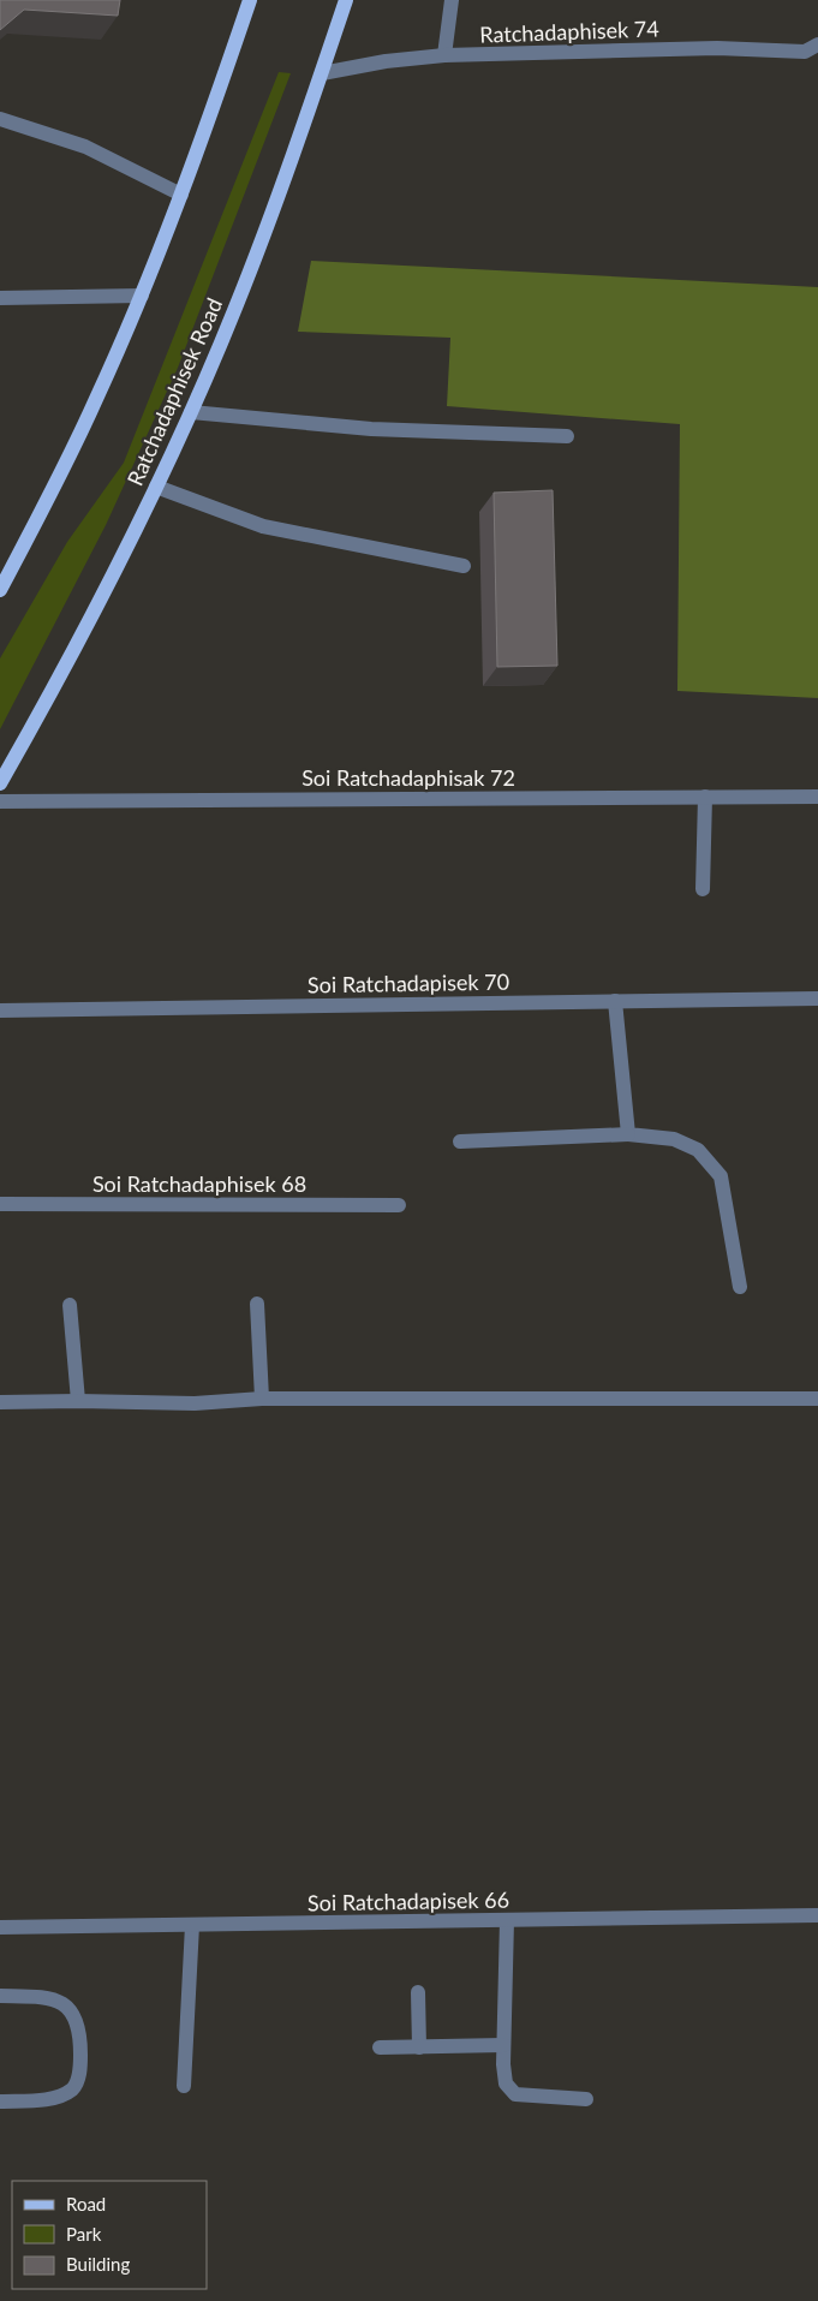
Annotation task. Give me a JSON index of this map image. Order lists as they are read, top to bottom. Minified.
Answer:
{"streets":{"main road":["Ratchadaphisek Road"],"street":["Ratchadaphisek 74","Soi Ratchadaphisak 72","Soi Ratchadapisek 70","Soi Ratchadaphisek 68","Soi Ratchadapisek 66"]},"crossings":[["Ratchadaphisek 74","Ratchadaphisek Road"]],"legend":["Road","Park","Building"]}
